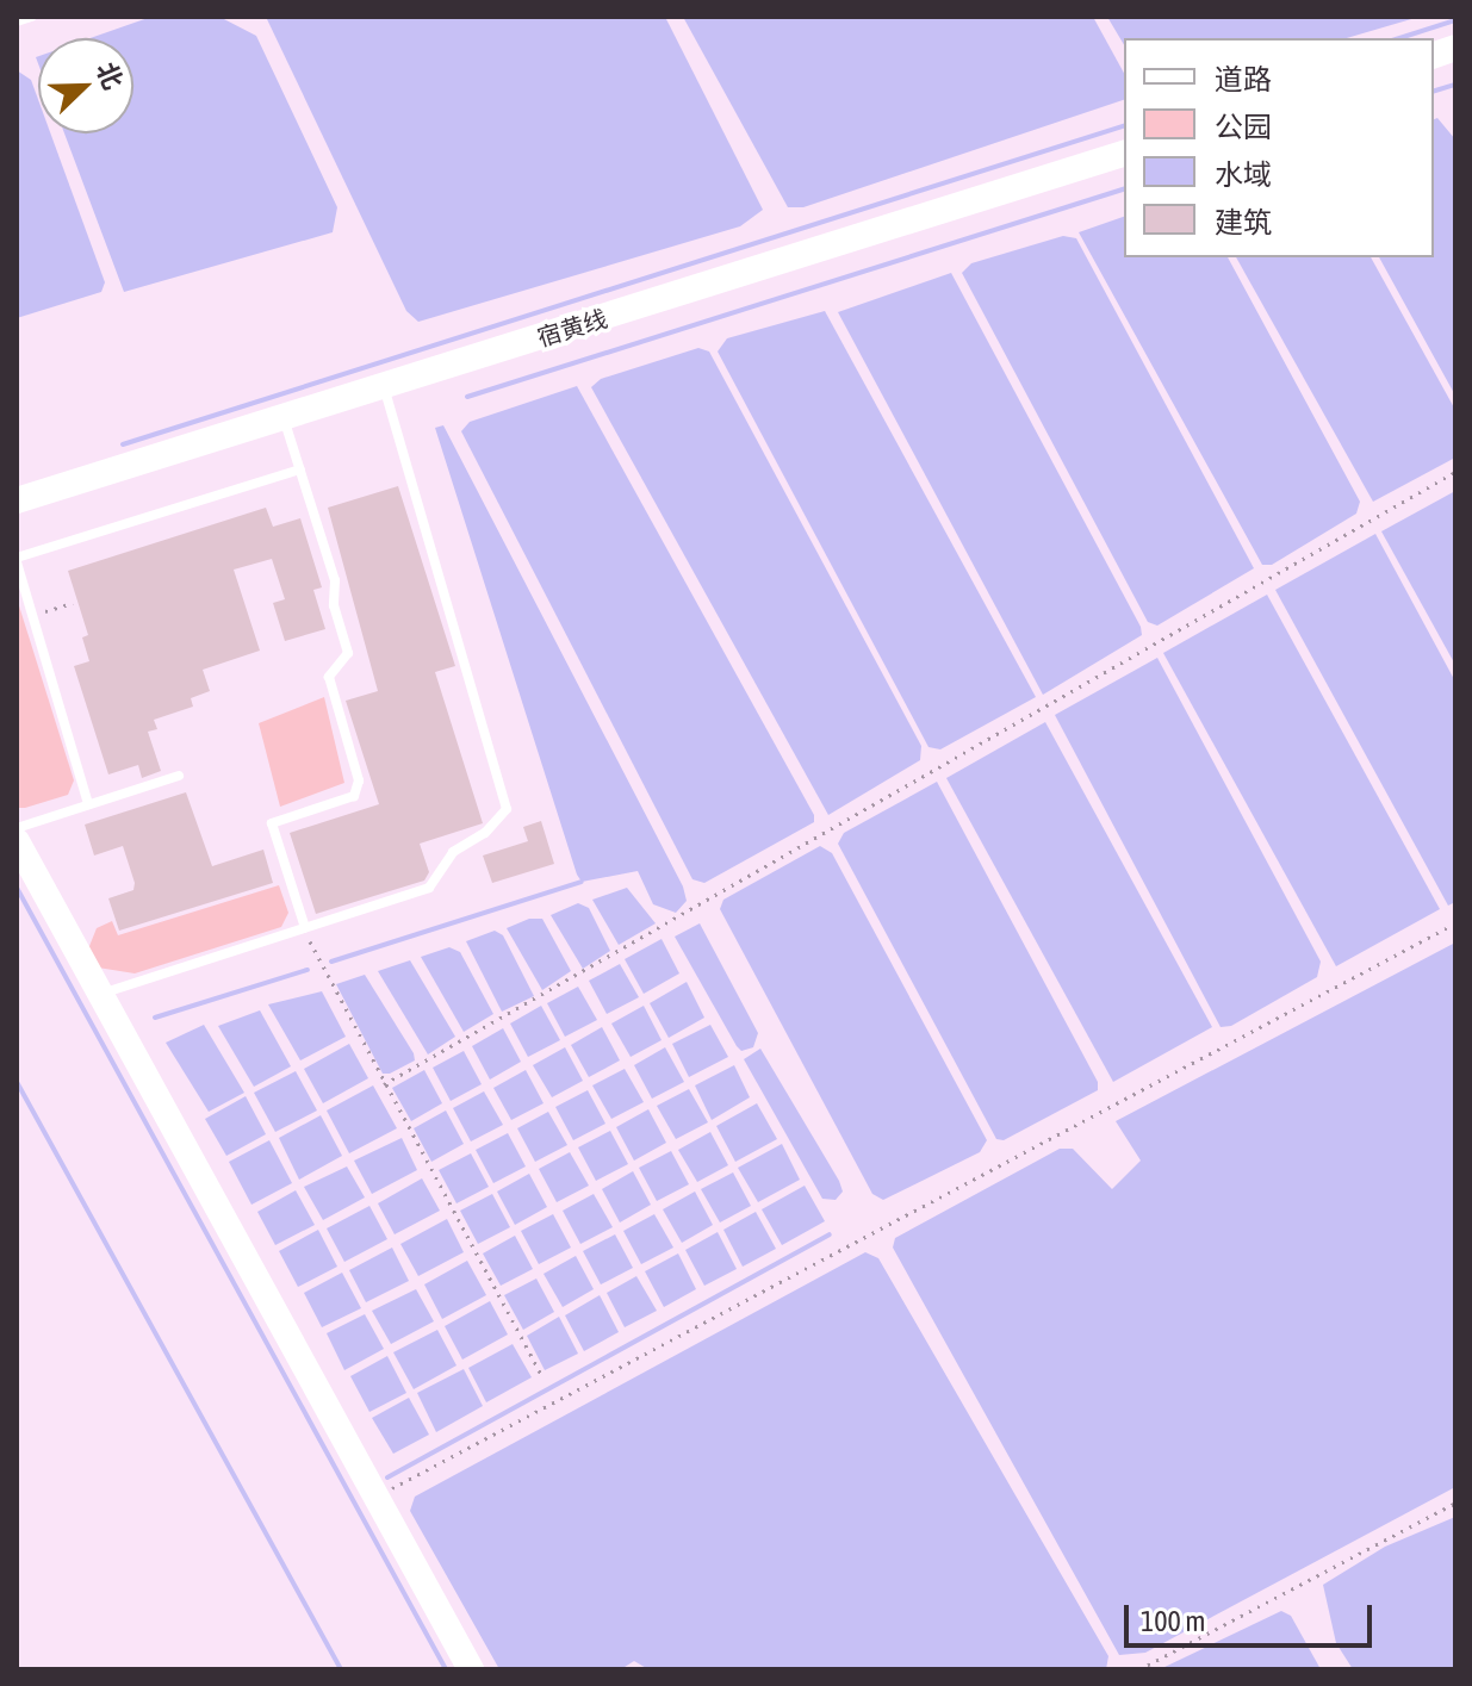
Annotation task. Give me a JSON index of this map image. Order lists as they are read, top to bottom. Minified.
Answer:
{"streets":{"main road":["宿黄线"]},"legend":["道路","公园","水域","建筑"],"scale_bar":"100 m","north":"top right"}
